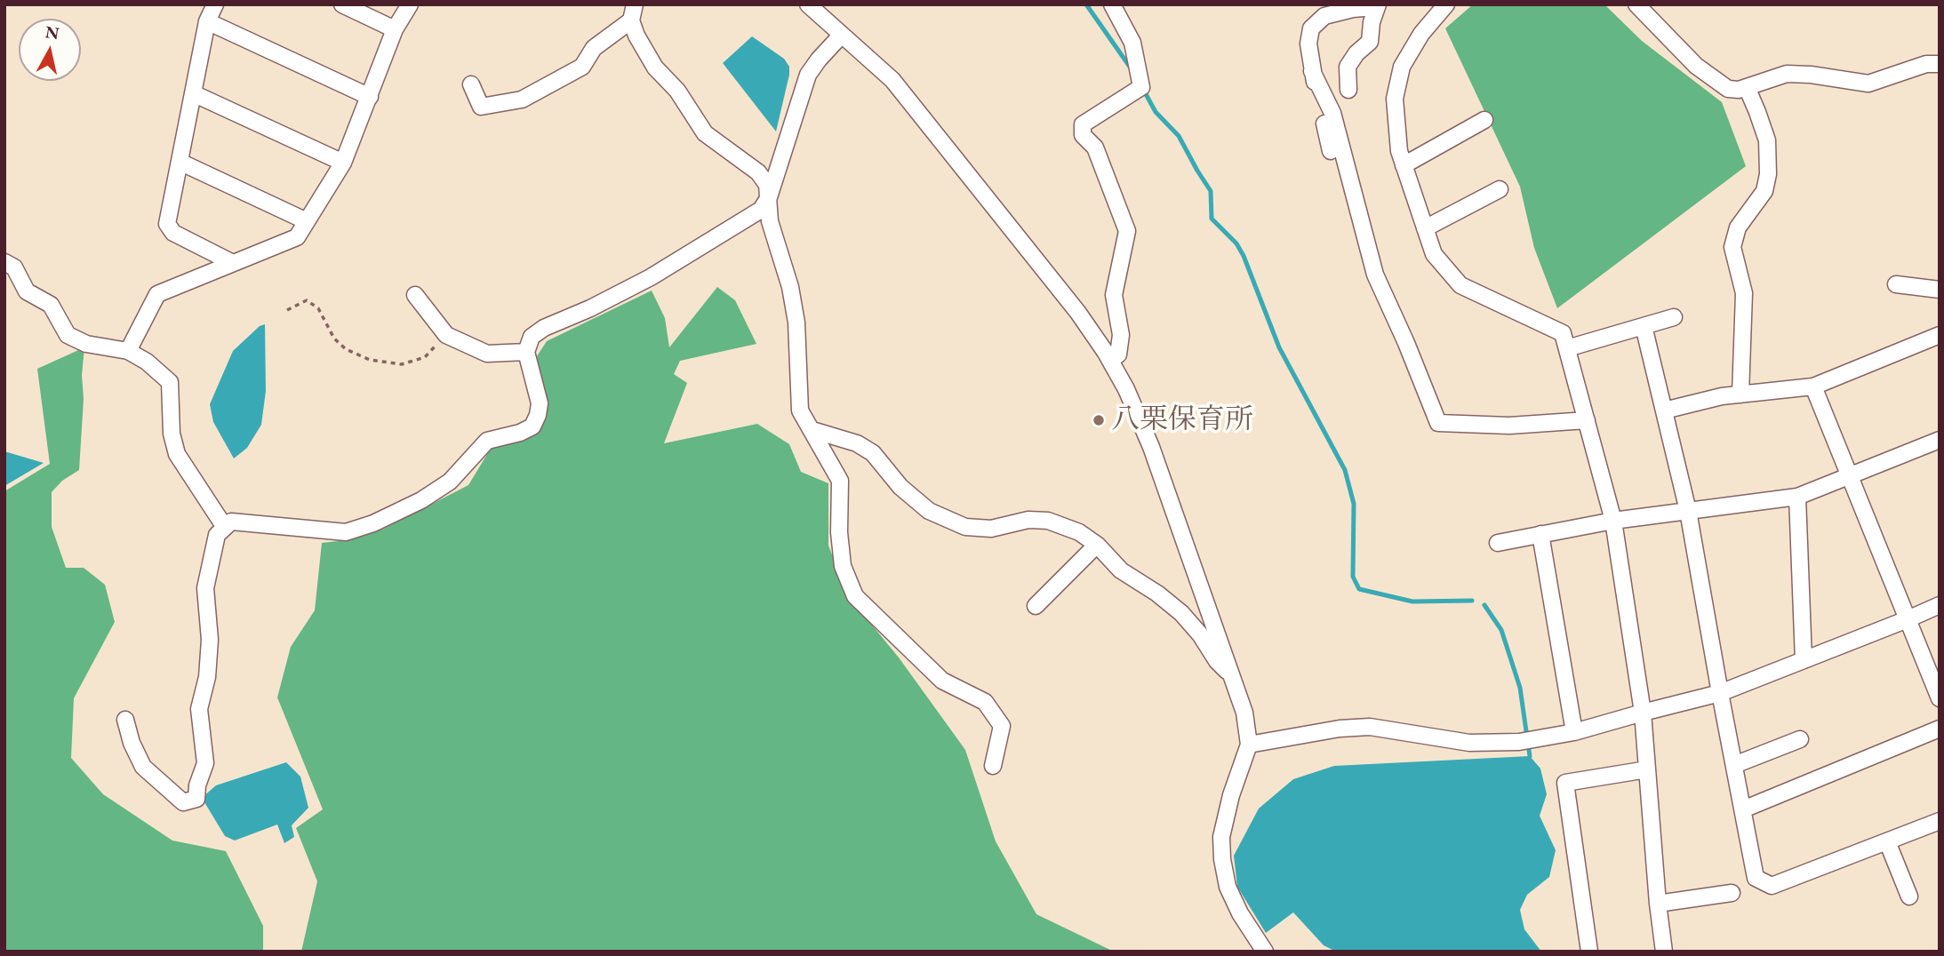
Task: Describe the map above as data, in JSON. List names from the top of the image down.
{
  "places": ["八栗保育所"],
  "north": "top"
}
